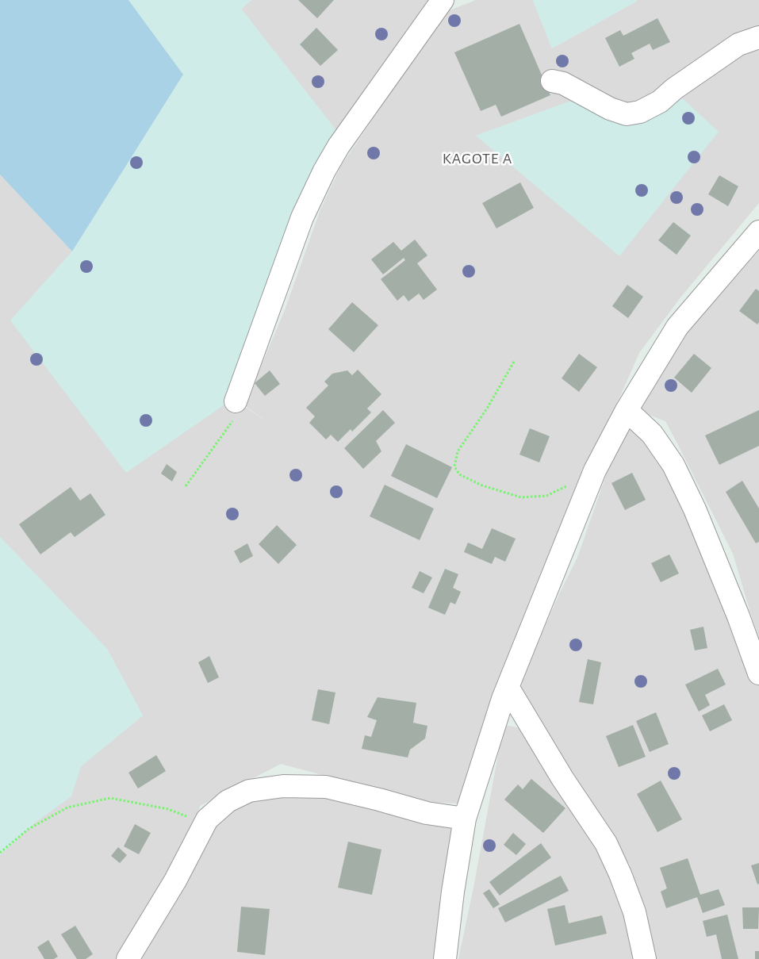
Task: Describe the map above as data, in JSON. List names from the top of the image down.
{
  "districts": ["KAGOTE A"]
}
